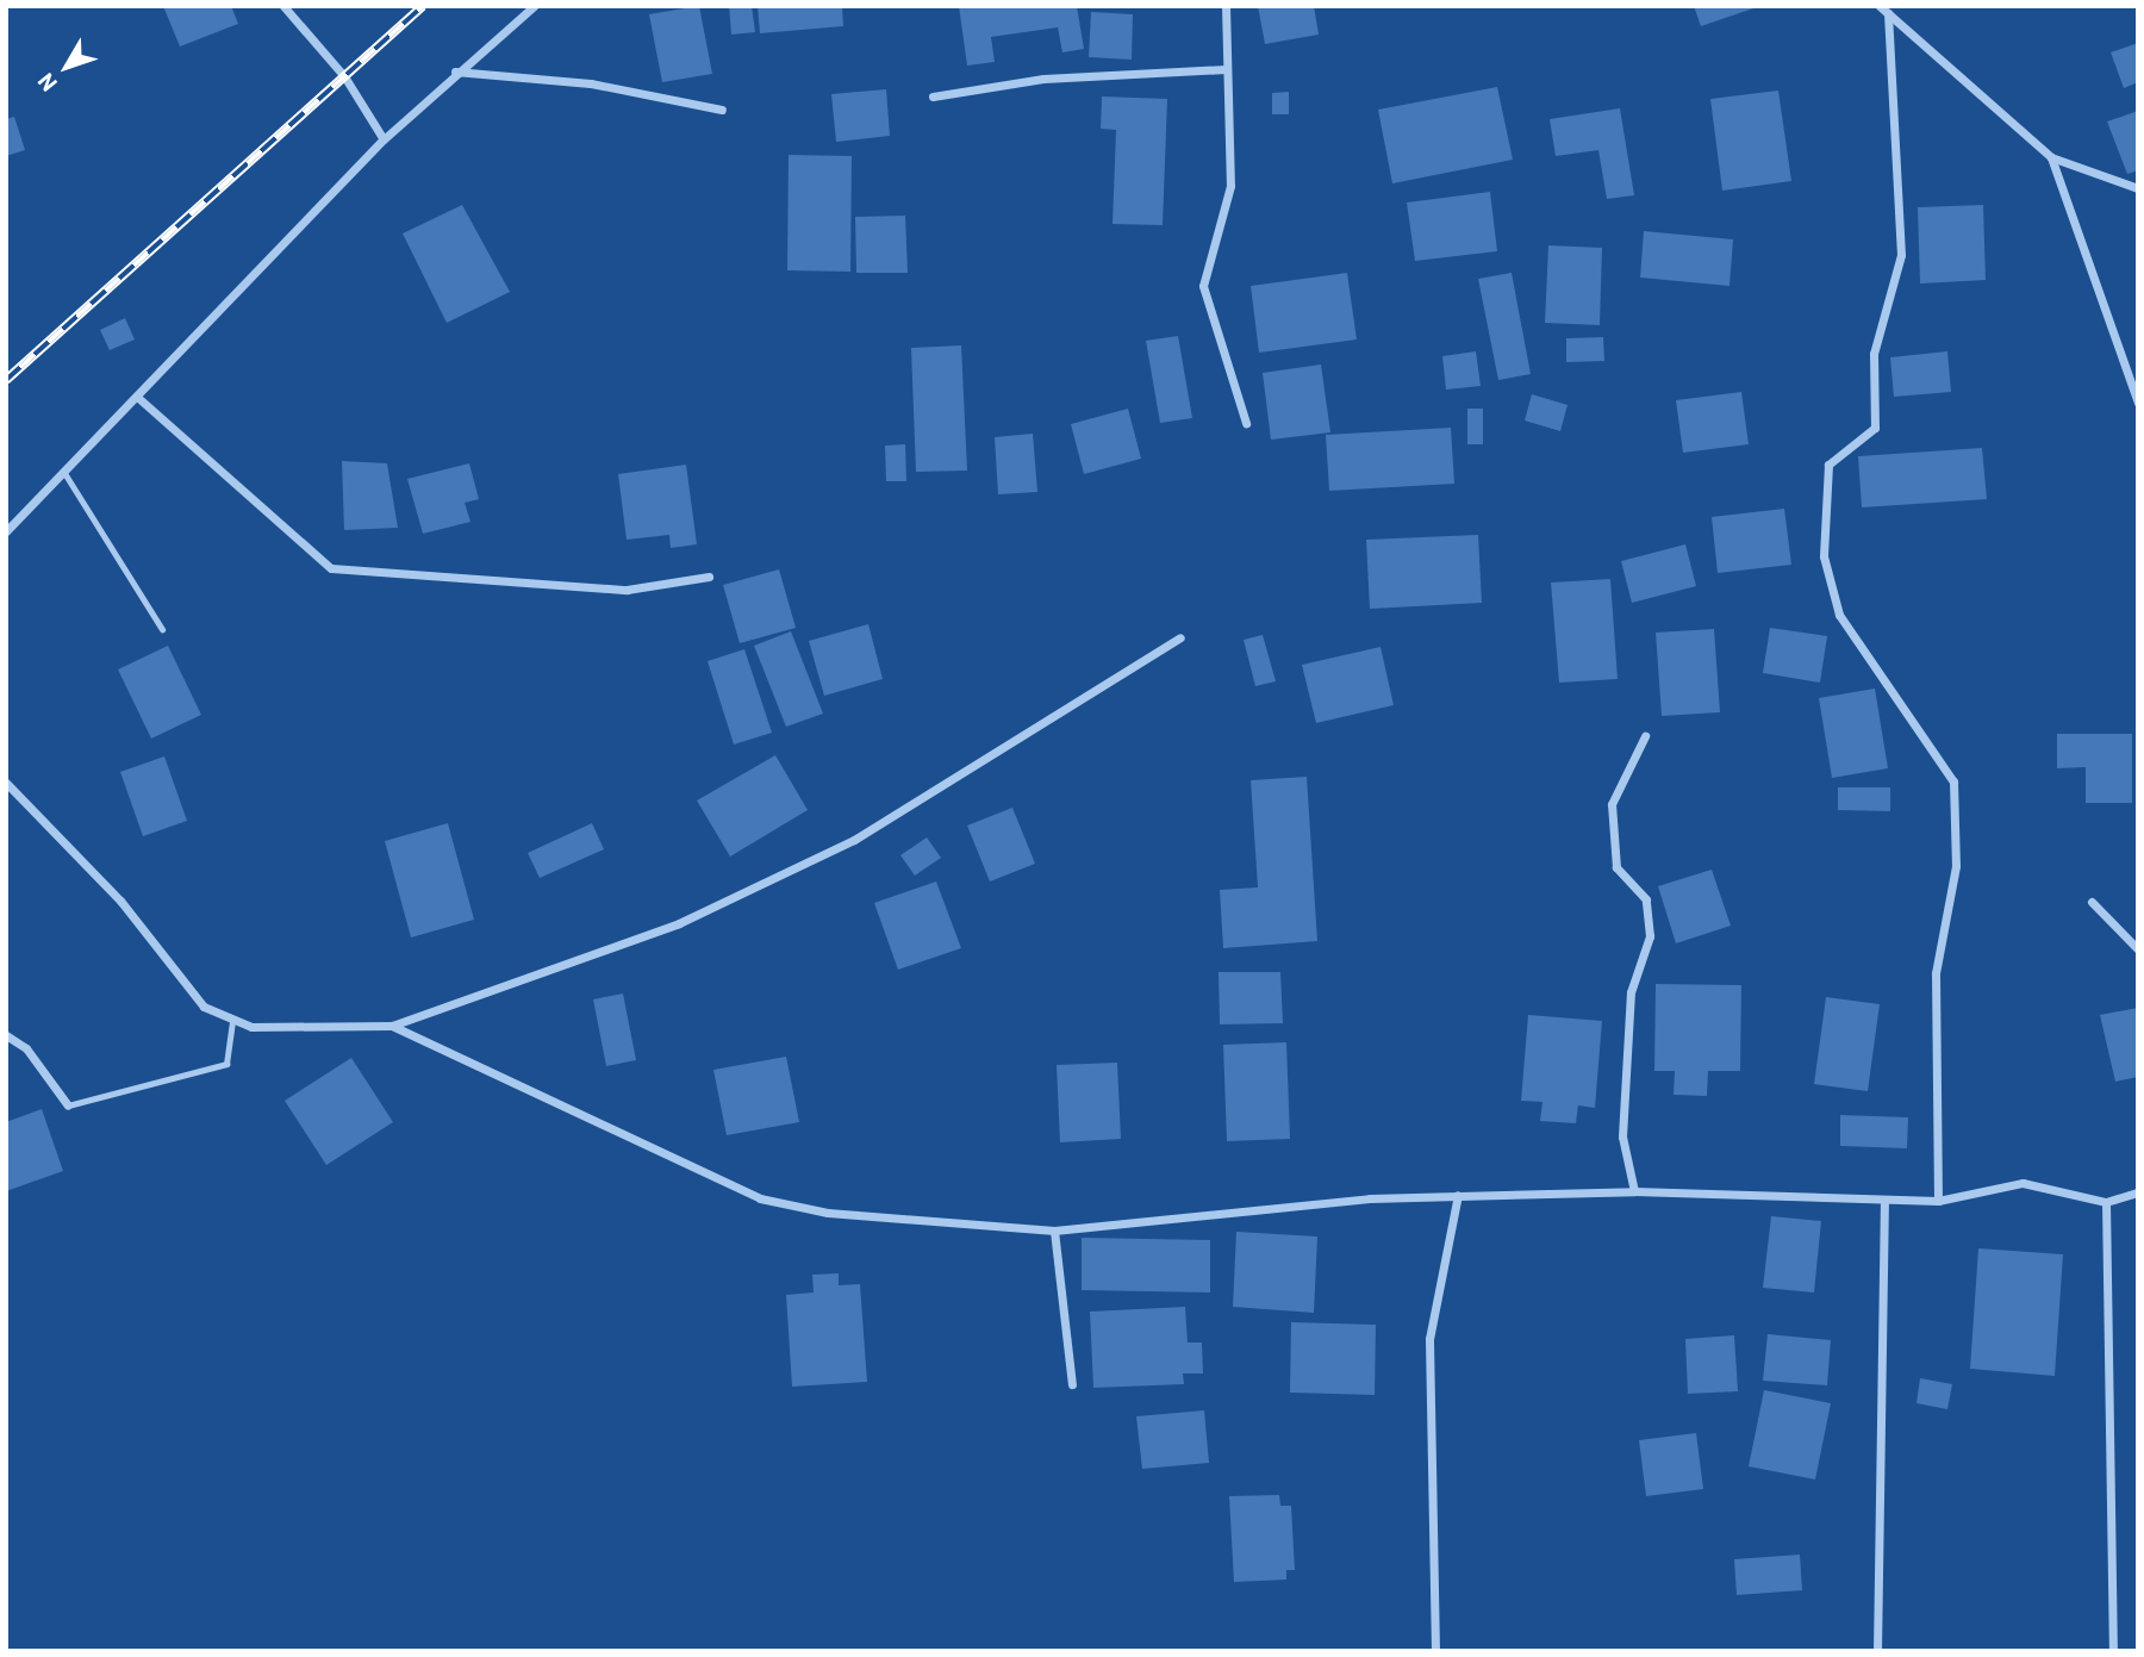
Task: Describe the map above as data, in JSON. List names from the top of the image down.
{
  "north": "bottom left"
}
